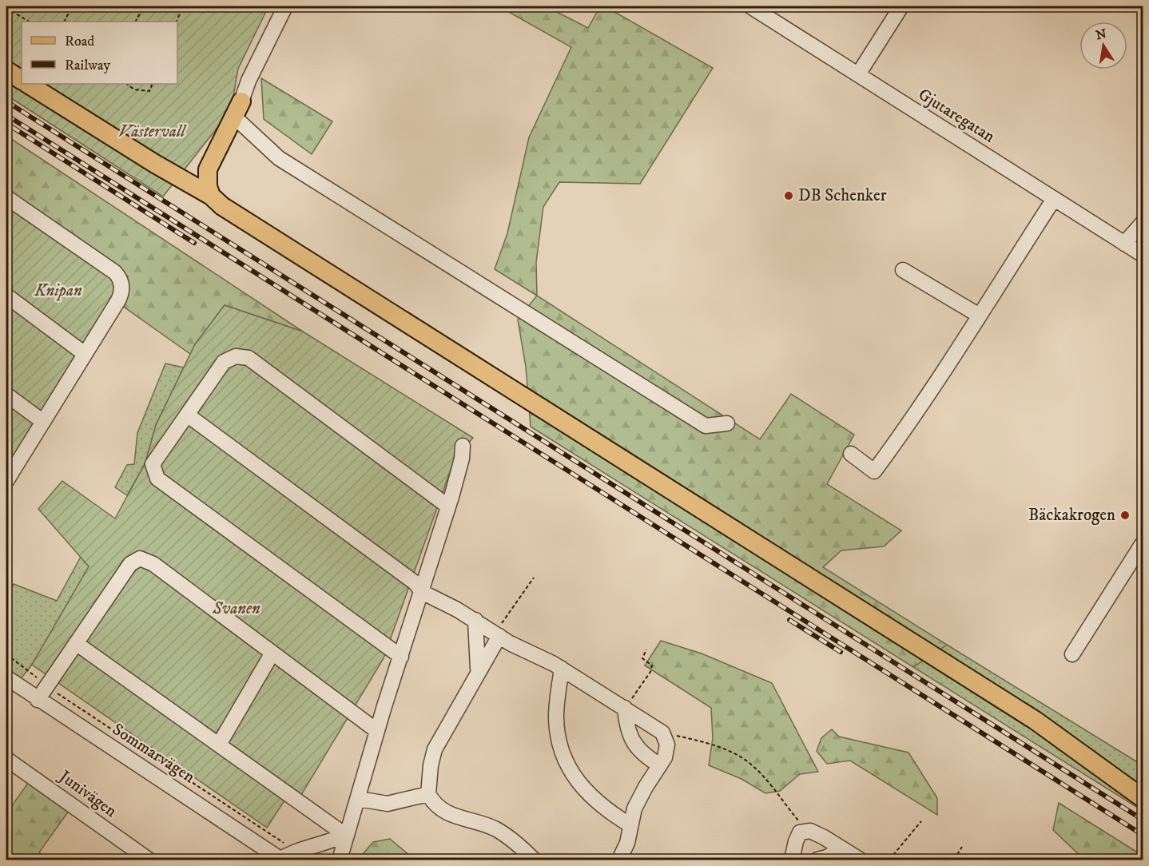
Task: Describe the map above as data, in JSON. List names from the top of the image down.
{
  "streets": {
    "street": ["Gjutaregatan", "Sommarvägen", "Junivägen"]
  },
  "parks": ["Västervall", "Knipan", "Svanen"],
  "places": ["DB Schenker", "Bäckakrogen"],
  "legend": ["Road", "Railway"],
  "north": "top"
}
